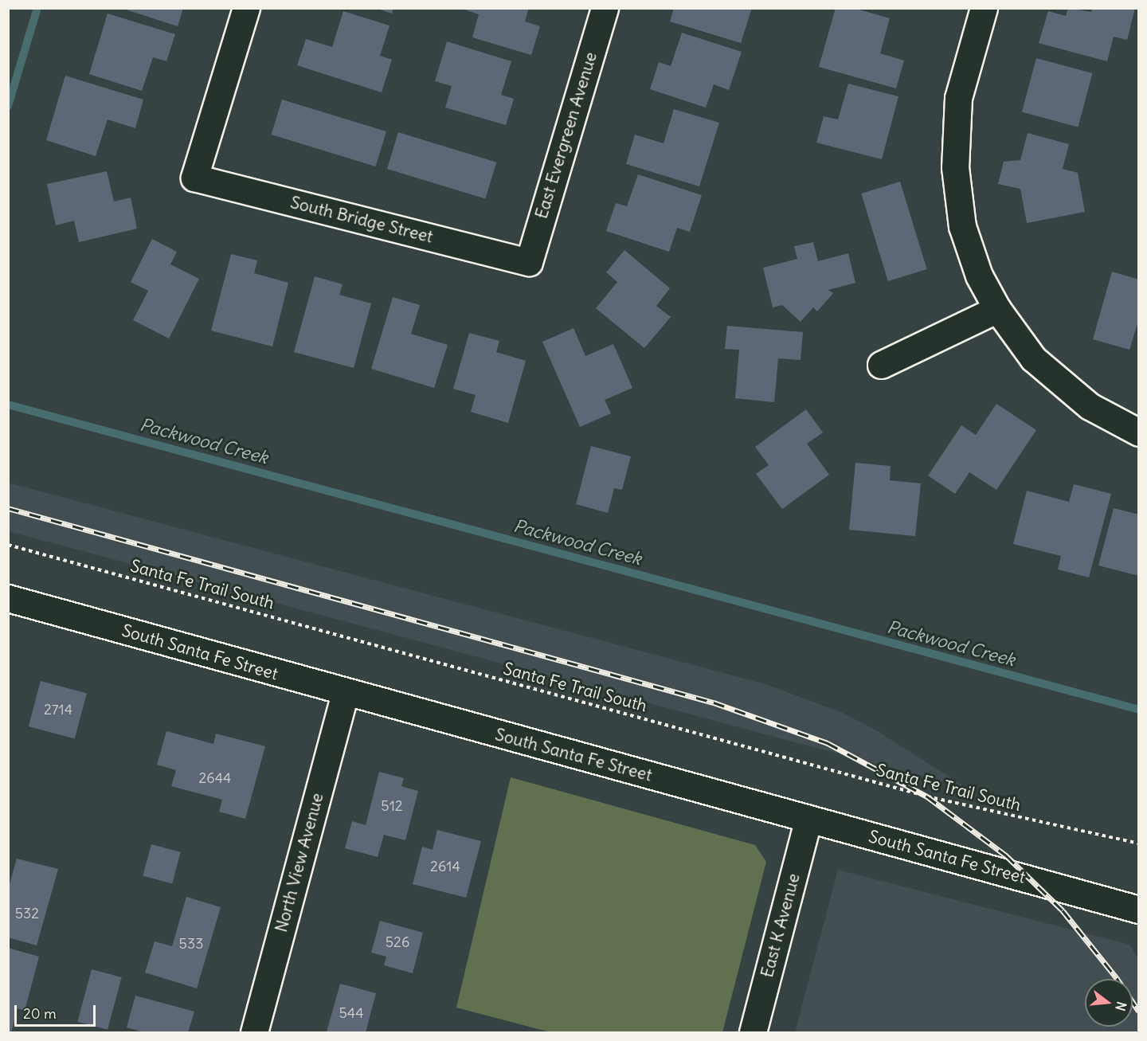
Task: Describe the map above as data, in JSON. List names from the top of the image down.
{
  "streets": {
    "street": [
      "East Evergreen Avenue",
      "South Bridge Street",
      "South Santa Fe Street",
      "North View Avenue",
      "East K Avenue"
    ],
    "path": ["Santa Fe Trail South"]
  },
  "crossings": [
    ["East Evergreen Avenue", "South Bridge Street"],
    ["South Santa Fe Street", "North View Avenue"],
    ["South Santa Fe Street", "East K Avenue"]
  ],
  "water": ["Packwood Creek"],
  "house_numbers": [
    "2714",
    "2644",
    "512",
    "2614",
    "532",
    "526",
    "533",
    "544"
  ],
  "scale_bar": "20 m",
  "north": "right"
}
